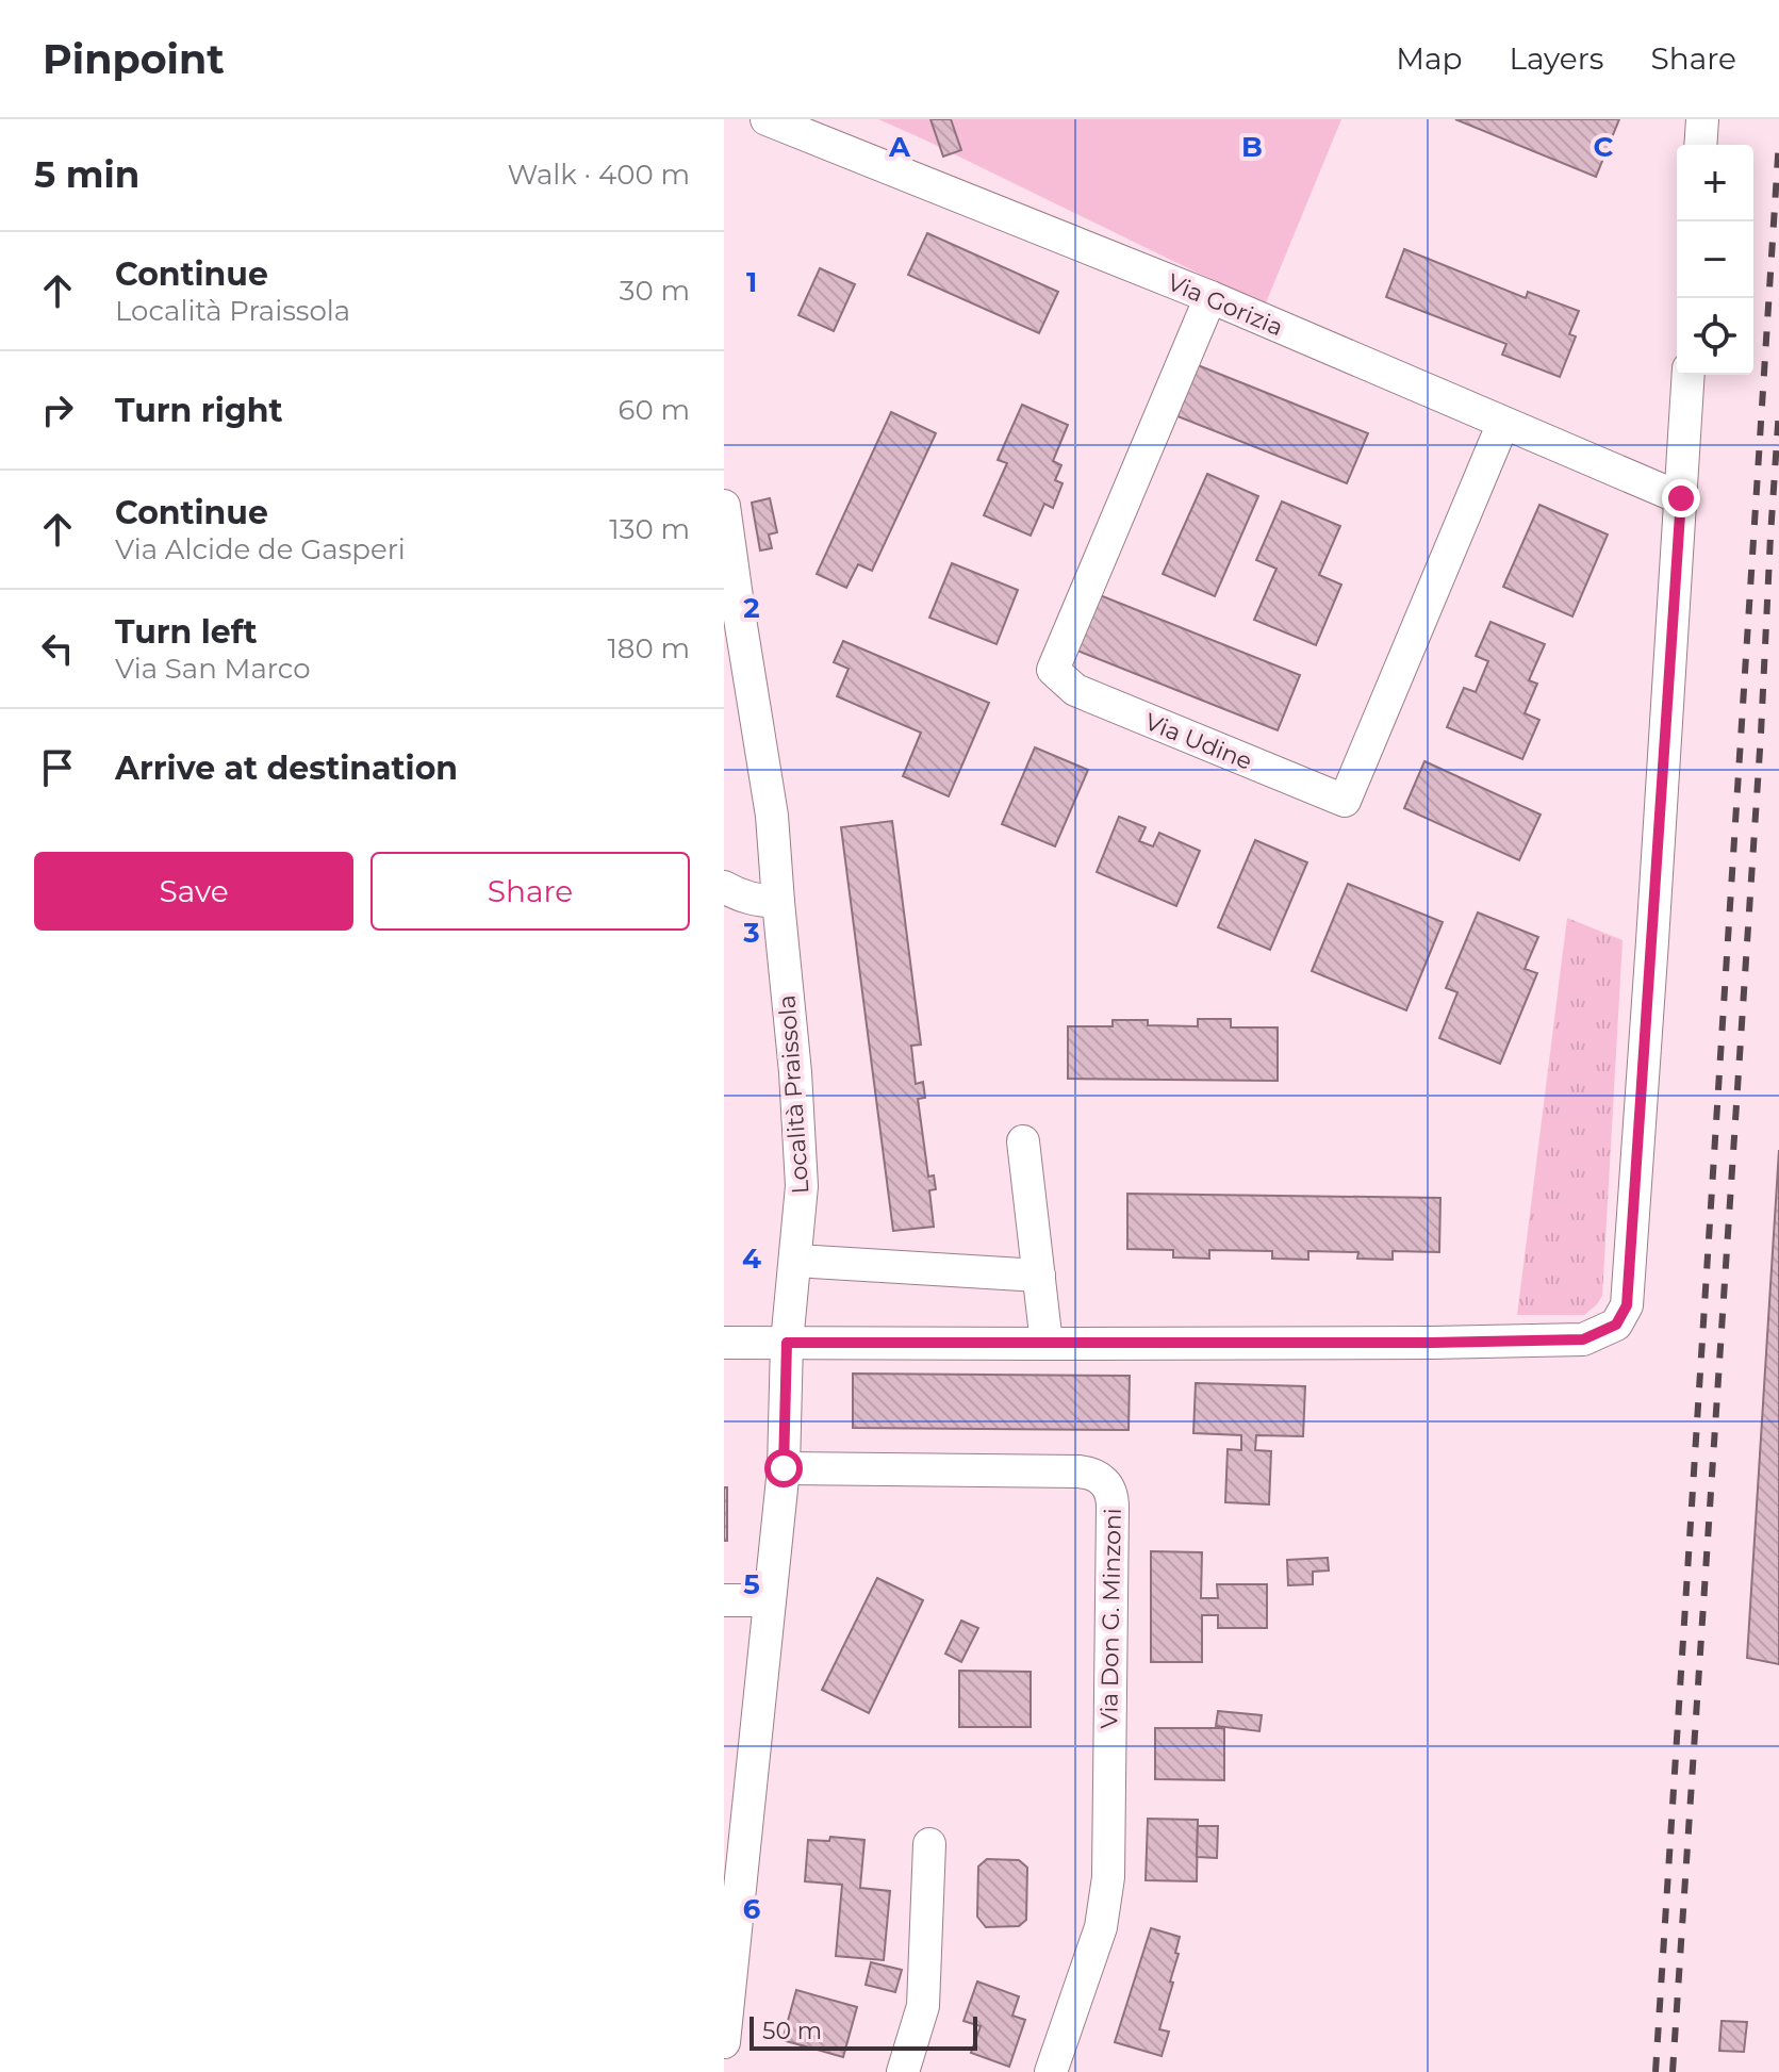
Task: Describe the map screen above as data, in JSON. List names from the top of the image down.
{
  "streets": {
    "street": [
      "Via Gorizia",
      "Via Udine",
      "Località Praissola",
      "Via Don G. Minzoni"
    ]
  },
  "crossings": [
    ["Via Gorizia", "Via Udine"],
    ["Località Praissola", "Via Don G. Minzoni"]
  ],
  "scale_bar": "50 m",
  "page": {
    "header": "Pinpoint",
    "nav": ["Map", "Layers", "Share"],
    "heading": ["5 min", "Walk · 400 m"],
    "map_buttons": ["+", "−"],
    "list": [
      ["Continue", "Località Praissola", "30 m"],
      ["Turn right", "60 m"],
      ["Continue", "Via Alcide de Gasperi", "130 m"],
      ["Turn left", "Via San Marco", "180 m"],
      "Arrive at destination"
    ],
    "buttons": ["Save", "Share"],
    "scale": "50 m"
  },
  "grid": {
    "columns": ["A", "B", "C"],
    "rows": [
      "1",
      "2",
      "3",
      "4",
      "5",
      "6"
    ]
  }
}
